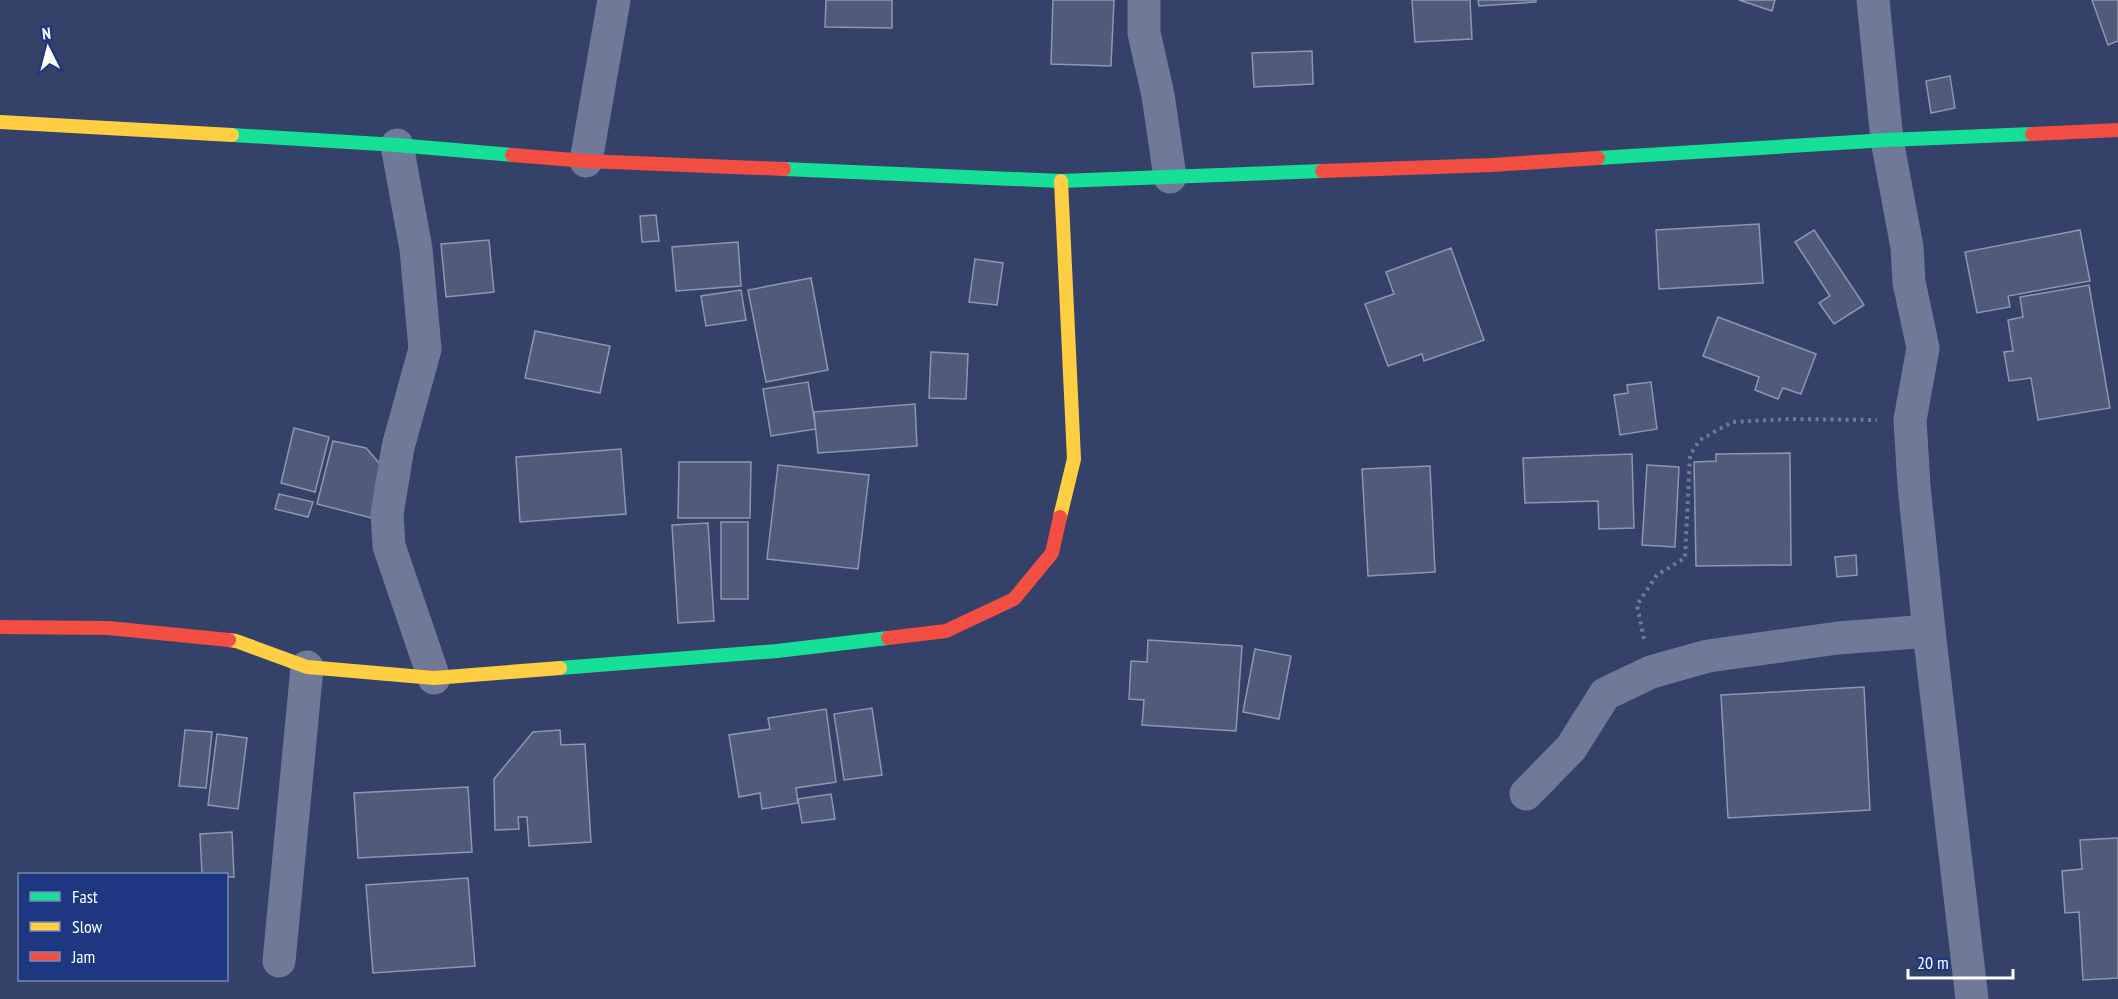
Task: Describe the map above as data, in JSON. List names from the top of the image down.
{
  "legend": ["Fast", "Slow", "Jam"],
  "scale_bar": "20 m",
  "north": "top"
}
